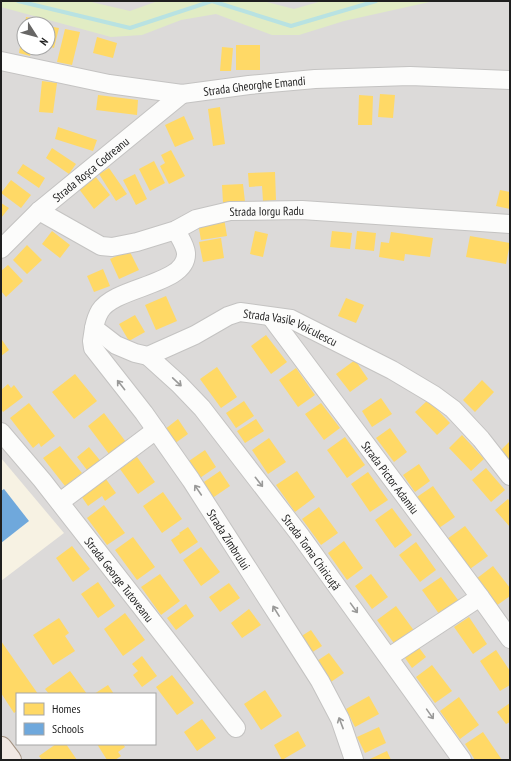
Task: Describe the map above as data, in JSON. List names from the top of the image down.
{
  "streets": {
    "street": [
      "Strada Gheorghe Emandi",
      "Strada Roșca Codreanu",
      "Strada Iorgu Radu",
      "Strada Vasile Voiculescu",
      "Strada Pictor Adamiu",
      "Strada Zimbrului",
      "Strada Toma Chiricuță",
      "Strada George Tutoveanu"
    ]
  },
  "crossings": [
    ["Strada Gheorghe Emandi", "Strada Roșca Codreanu"],
    ["Strada Roșca Codreanu", "Strada Iorgu Radu"],
    ["Strada Vasile Voiculescu", "Strada Pictor Adamiu"],
    ["Strada Vasile Voiculescu", "Strada Toma Chiricuță"]
  ],
  "one_way": ["Strada Zimbrului", "Strada Toma Chiricuță"],
  "legend": ["Homes", "Schools"],
  "north": "bottom right"
}
